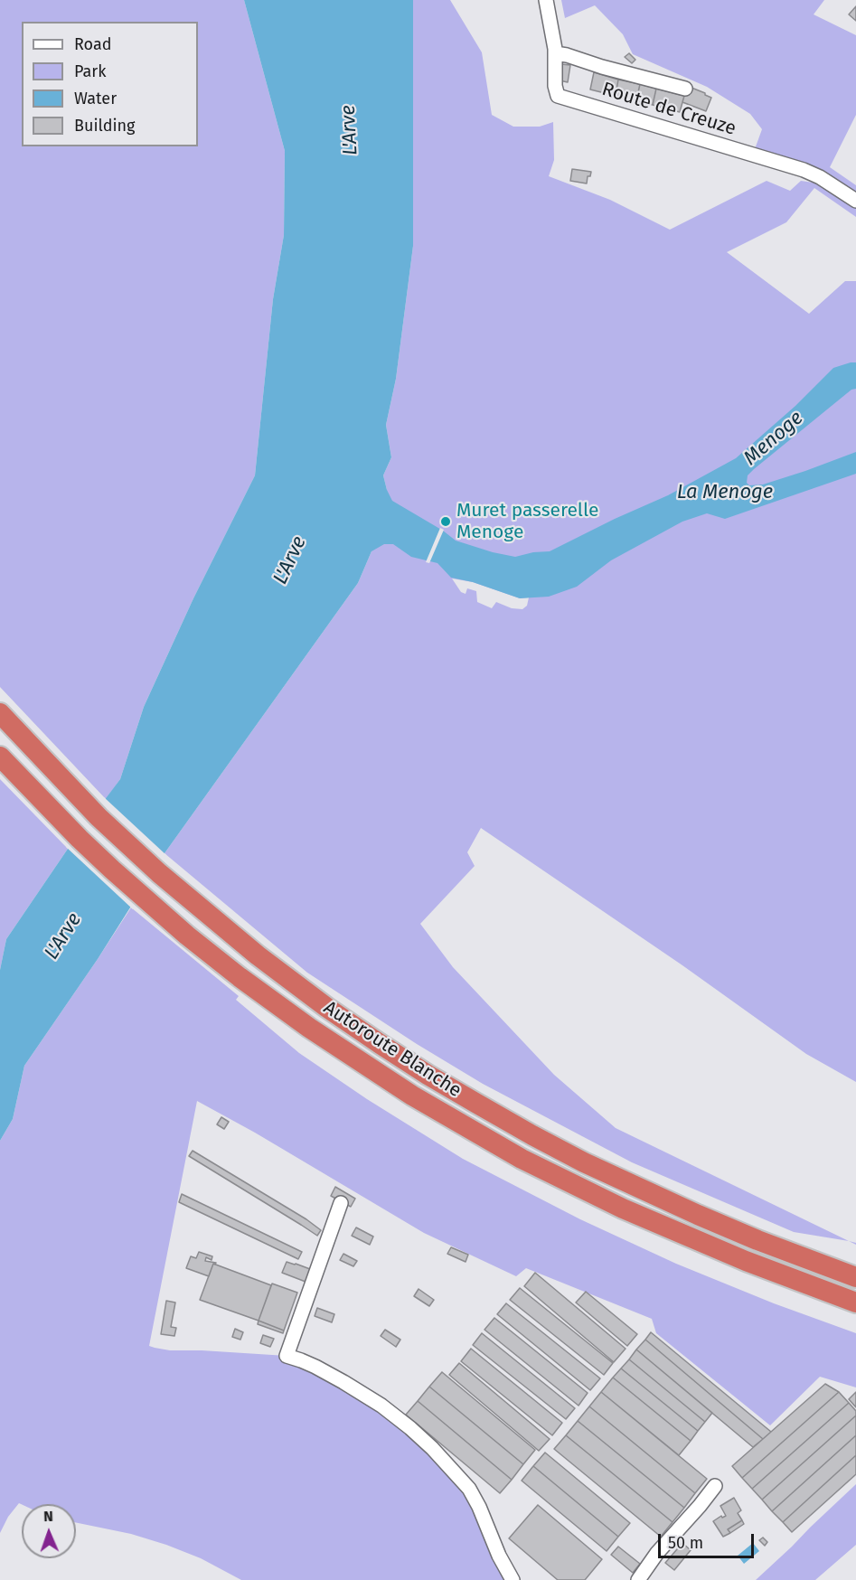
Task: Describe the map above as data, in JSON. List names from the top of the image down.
{
  "streets": {
    "highway": ["Autoroute Blanche"],
    "street": ["Route de Creuze"]
  },
  "water": ["L'Arve", "Menoge", "La Menoge"],
  "places": ["Muret passerelle Menoge"],
  "legend": [
    "Road",
    "Park",
    "Water",
    "Building"
  ],
  "scale_bar": "50 m",
  "north": "top"
}
